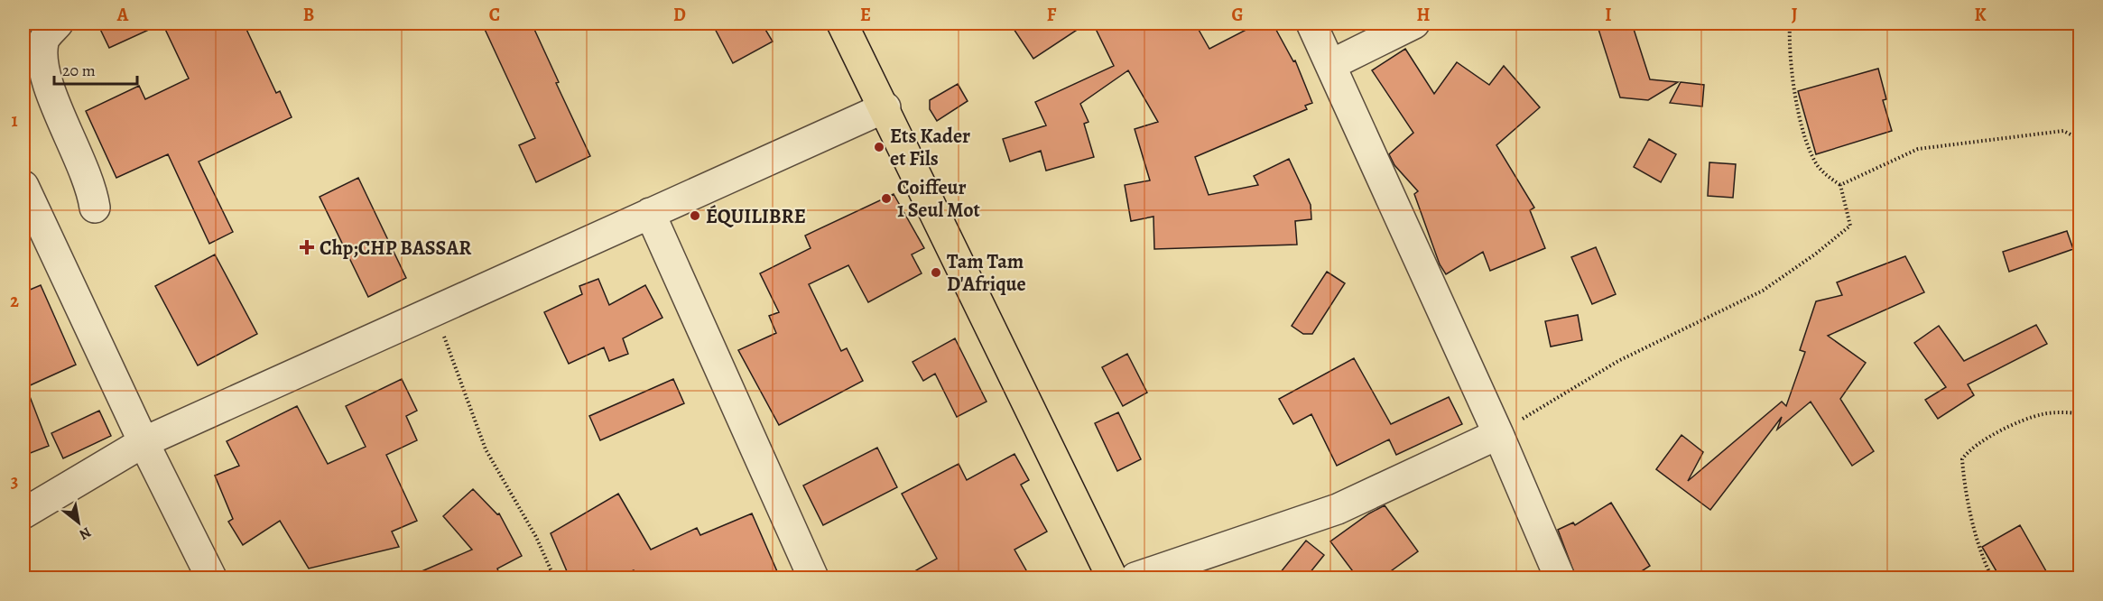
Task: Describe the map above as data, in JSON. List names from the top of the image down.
{
  "places": {
    "other": [
      "Ets Kader et Fils",
      "Coiffeur 1 Seul Mot",
      "ÉQUILIBRE",
      "Tam Tam D'Afrique"
    ],
    "health": ["Chp;CHP BASSAR"]
  },
  "scale_bar": "20 m",
  "north": "bottom right",
  "grid": {
    "columns": [
      "A",
      "B",
      "C",
      "D",
      "E",
      "F",
      "G",
      "H",
      "I",
      "J",
      "K"
    ],
    "rows": ["1", "2", "3"]
  }
}
